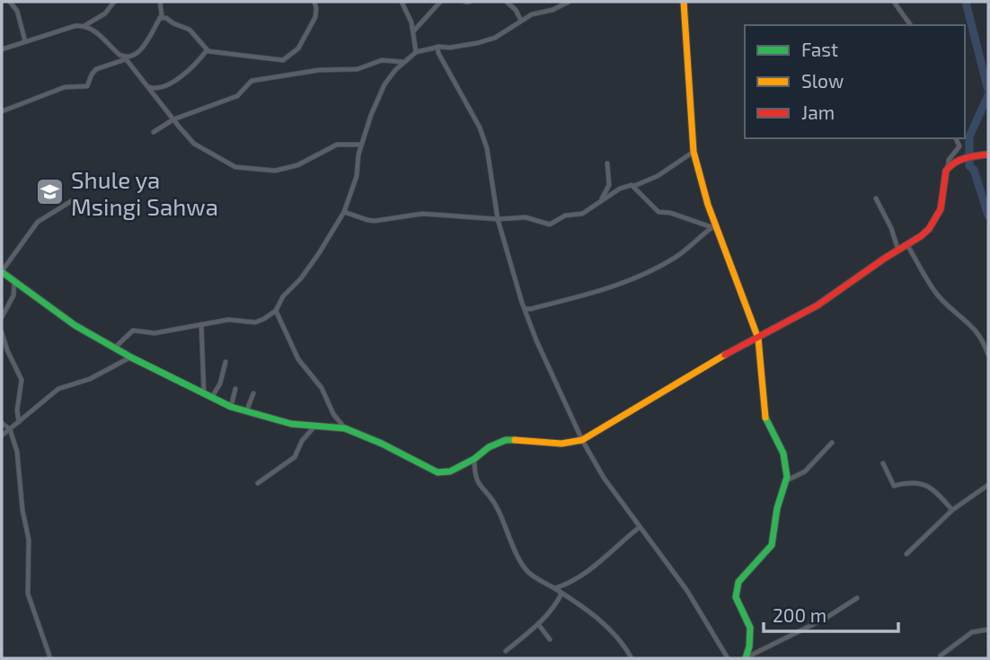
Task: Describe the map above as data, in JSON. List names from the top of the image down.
{
  "places": {
    "school or university": ["Shule ya Msingi Sahwa"]
  },
  "legend": ["Fast", "Slow", "Jam"],
  "scale_bar": "200 m"
}
